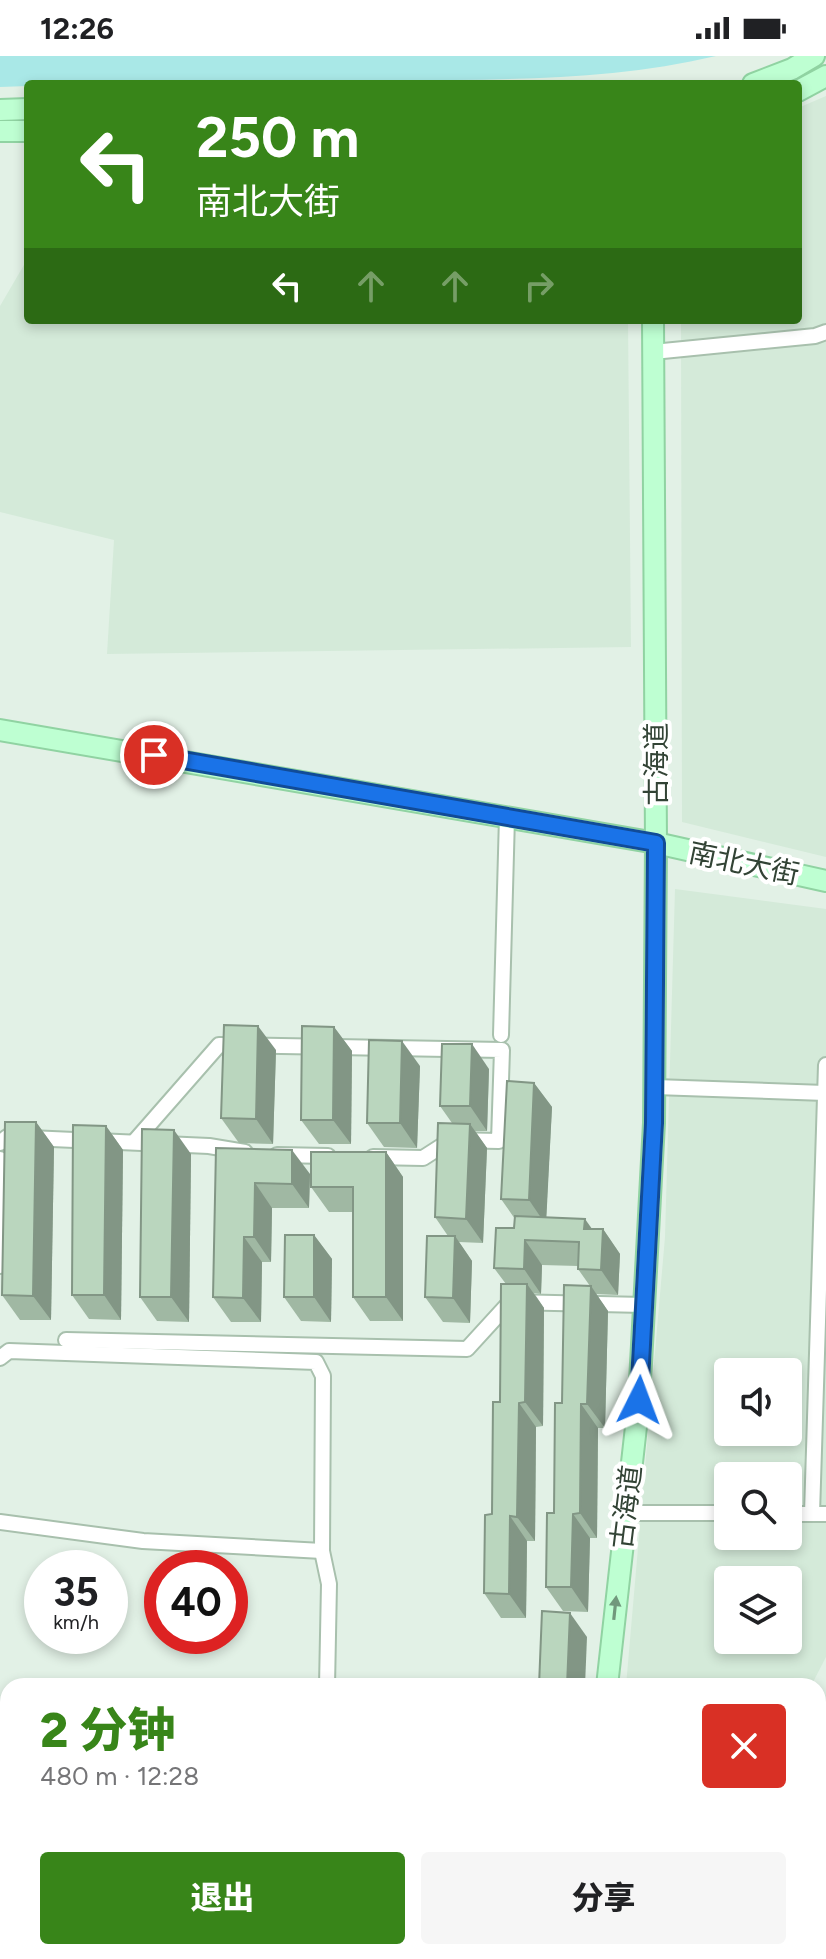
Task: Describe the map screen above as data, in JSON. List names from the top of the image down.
{
  "streets": {
    "street": ["古海道", "南北大街"]
  },
  "crossings": [
    ["古海道", "南北大街"]
  ],
  "page": {
    "status": "12:26",
    "turn": ["250 m", "南北大街"],
    "speed": "35 km/h",
    "limit": "40",
    "heading": ["2 分钟", "480 m · 12:28"],
    "buttons": ["退出", "分享"]
  }
}
